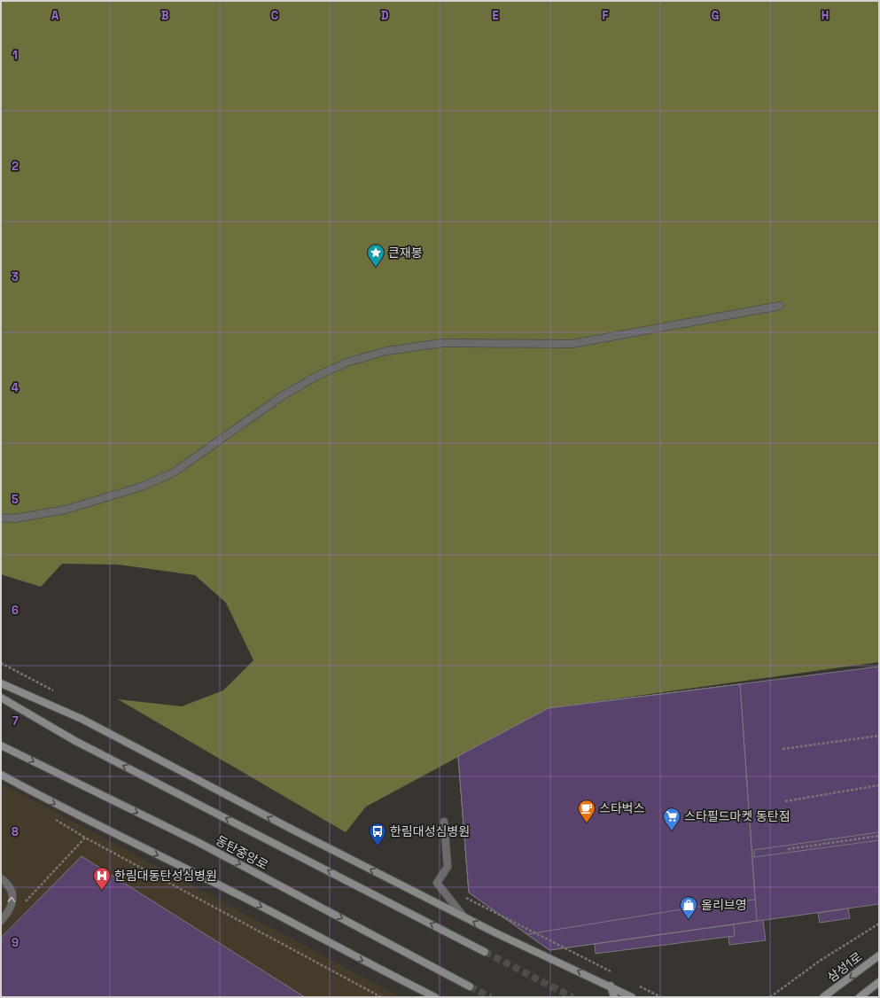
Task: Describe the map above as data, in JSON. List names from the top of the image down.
{
  "streets": {
    "street": ["동탄중앙로", "삼성1로"]
  },
  "places": {
    "place": ["큰재봉"],
    "cafe": ["스타벅스"],
    "supermarket": ["스타필드마켓 동탄점"],
    "bus stop": ["한림대성심병원"],
    "hospital": ["한림대동탄성심병원"],
    "shop": ["올리브영"]
  },
  "grid": {
    "columns": [
      "A",
      "B",
      "C",
      "D",
      "E",
      "F",
      "G",
      "H"
    ],
    "rows": [
      "1",
      "2",
      "3",
      "4",
      "5",
      "6",
      "7",
      "8",
      "9"
    ]
  }
}
